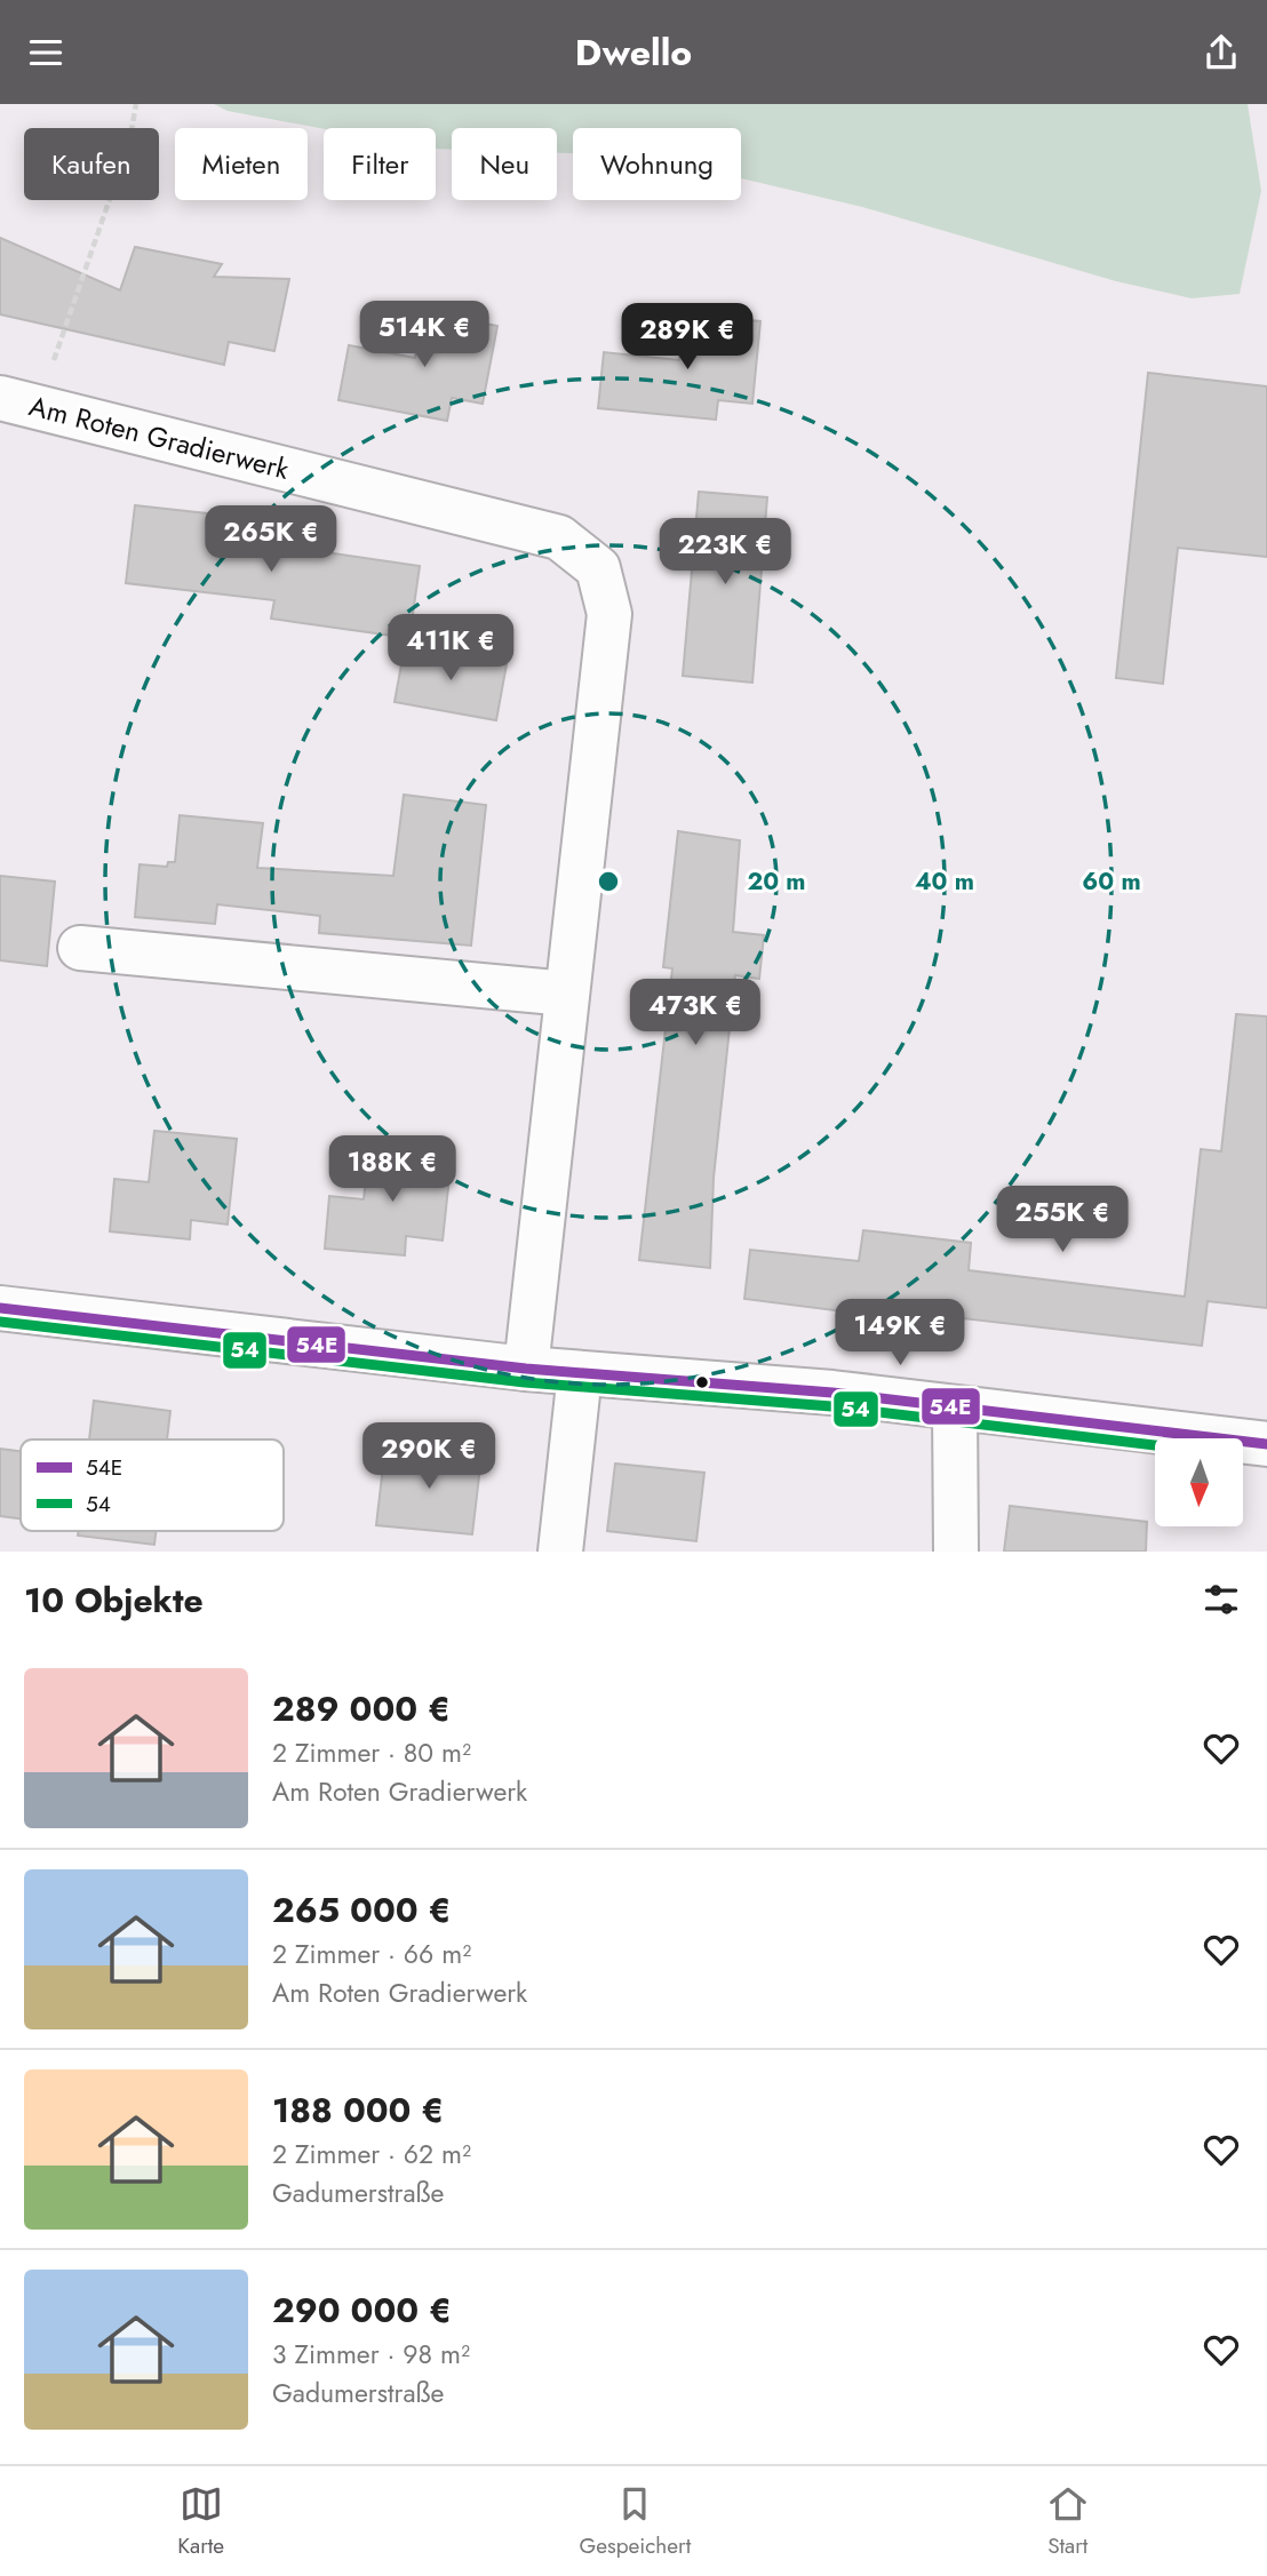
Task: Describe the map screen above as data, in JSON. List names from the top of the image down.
{
  "streets": {
    "street": ["Am Roten Gradierwerk"]
  },
  "lines": ["transit line 54E", "transit line 54"],
  "legend": ["54E", "54"],
  "north": "bottom",
  "page": {
    "header": "Dwello",
    "chip": [
      "Kaufen",
      "Mieten",
      "Filter",
      "Neu",
      "Wohnung"
    ],
    "price": [
      "514K €",
      "289K €",
      "265K €",
      "223K €",
      "411K €",
      "473K €",
      "188K €",
      "255K €",
      "149K €",
      "290K €"
    ],
    "heading": "10 Objekte",
    "list": [
      {
        "name": "289 000 €",
        "note": "2 Zimmer · 80 m² · Am Roten Gradierwerk"
      },
      {
        "name": "265 000 €",
        "note": "2 Zimmer · 66 m² · Am Roten Gradierwerk"
      },
      {
        "name": "188 000 €",
        "note": "2 Zimmer · 62 m² · Gadumerstraße"
      },
      {
        "name": "290 000 €",
        "note": "3 Zimmer · 98 m² · Gadumerstraße"
      }
    ],
    "tabs": ["Karte", "Gespeichert", "Start"]
  },
  "rings": ["20 m", "40 m", "60 m"]
}
